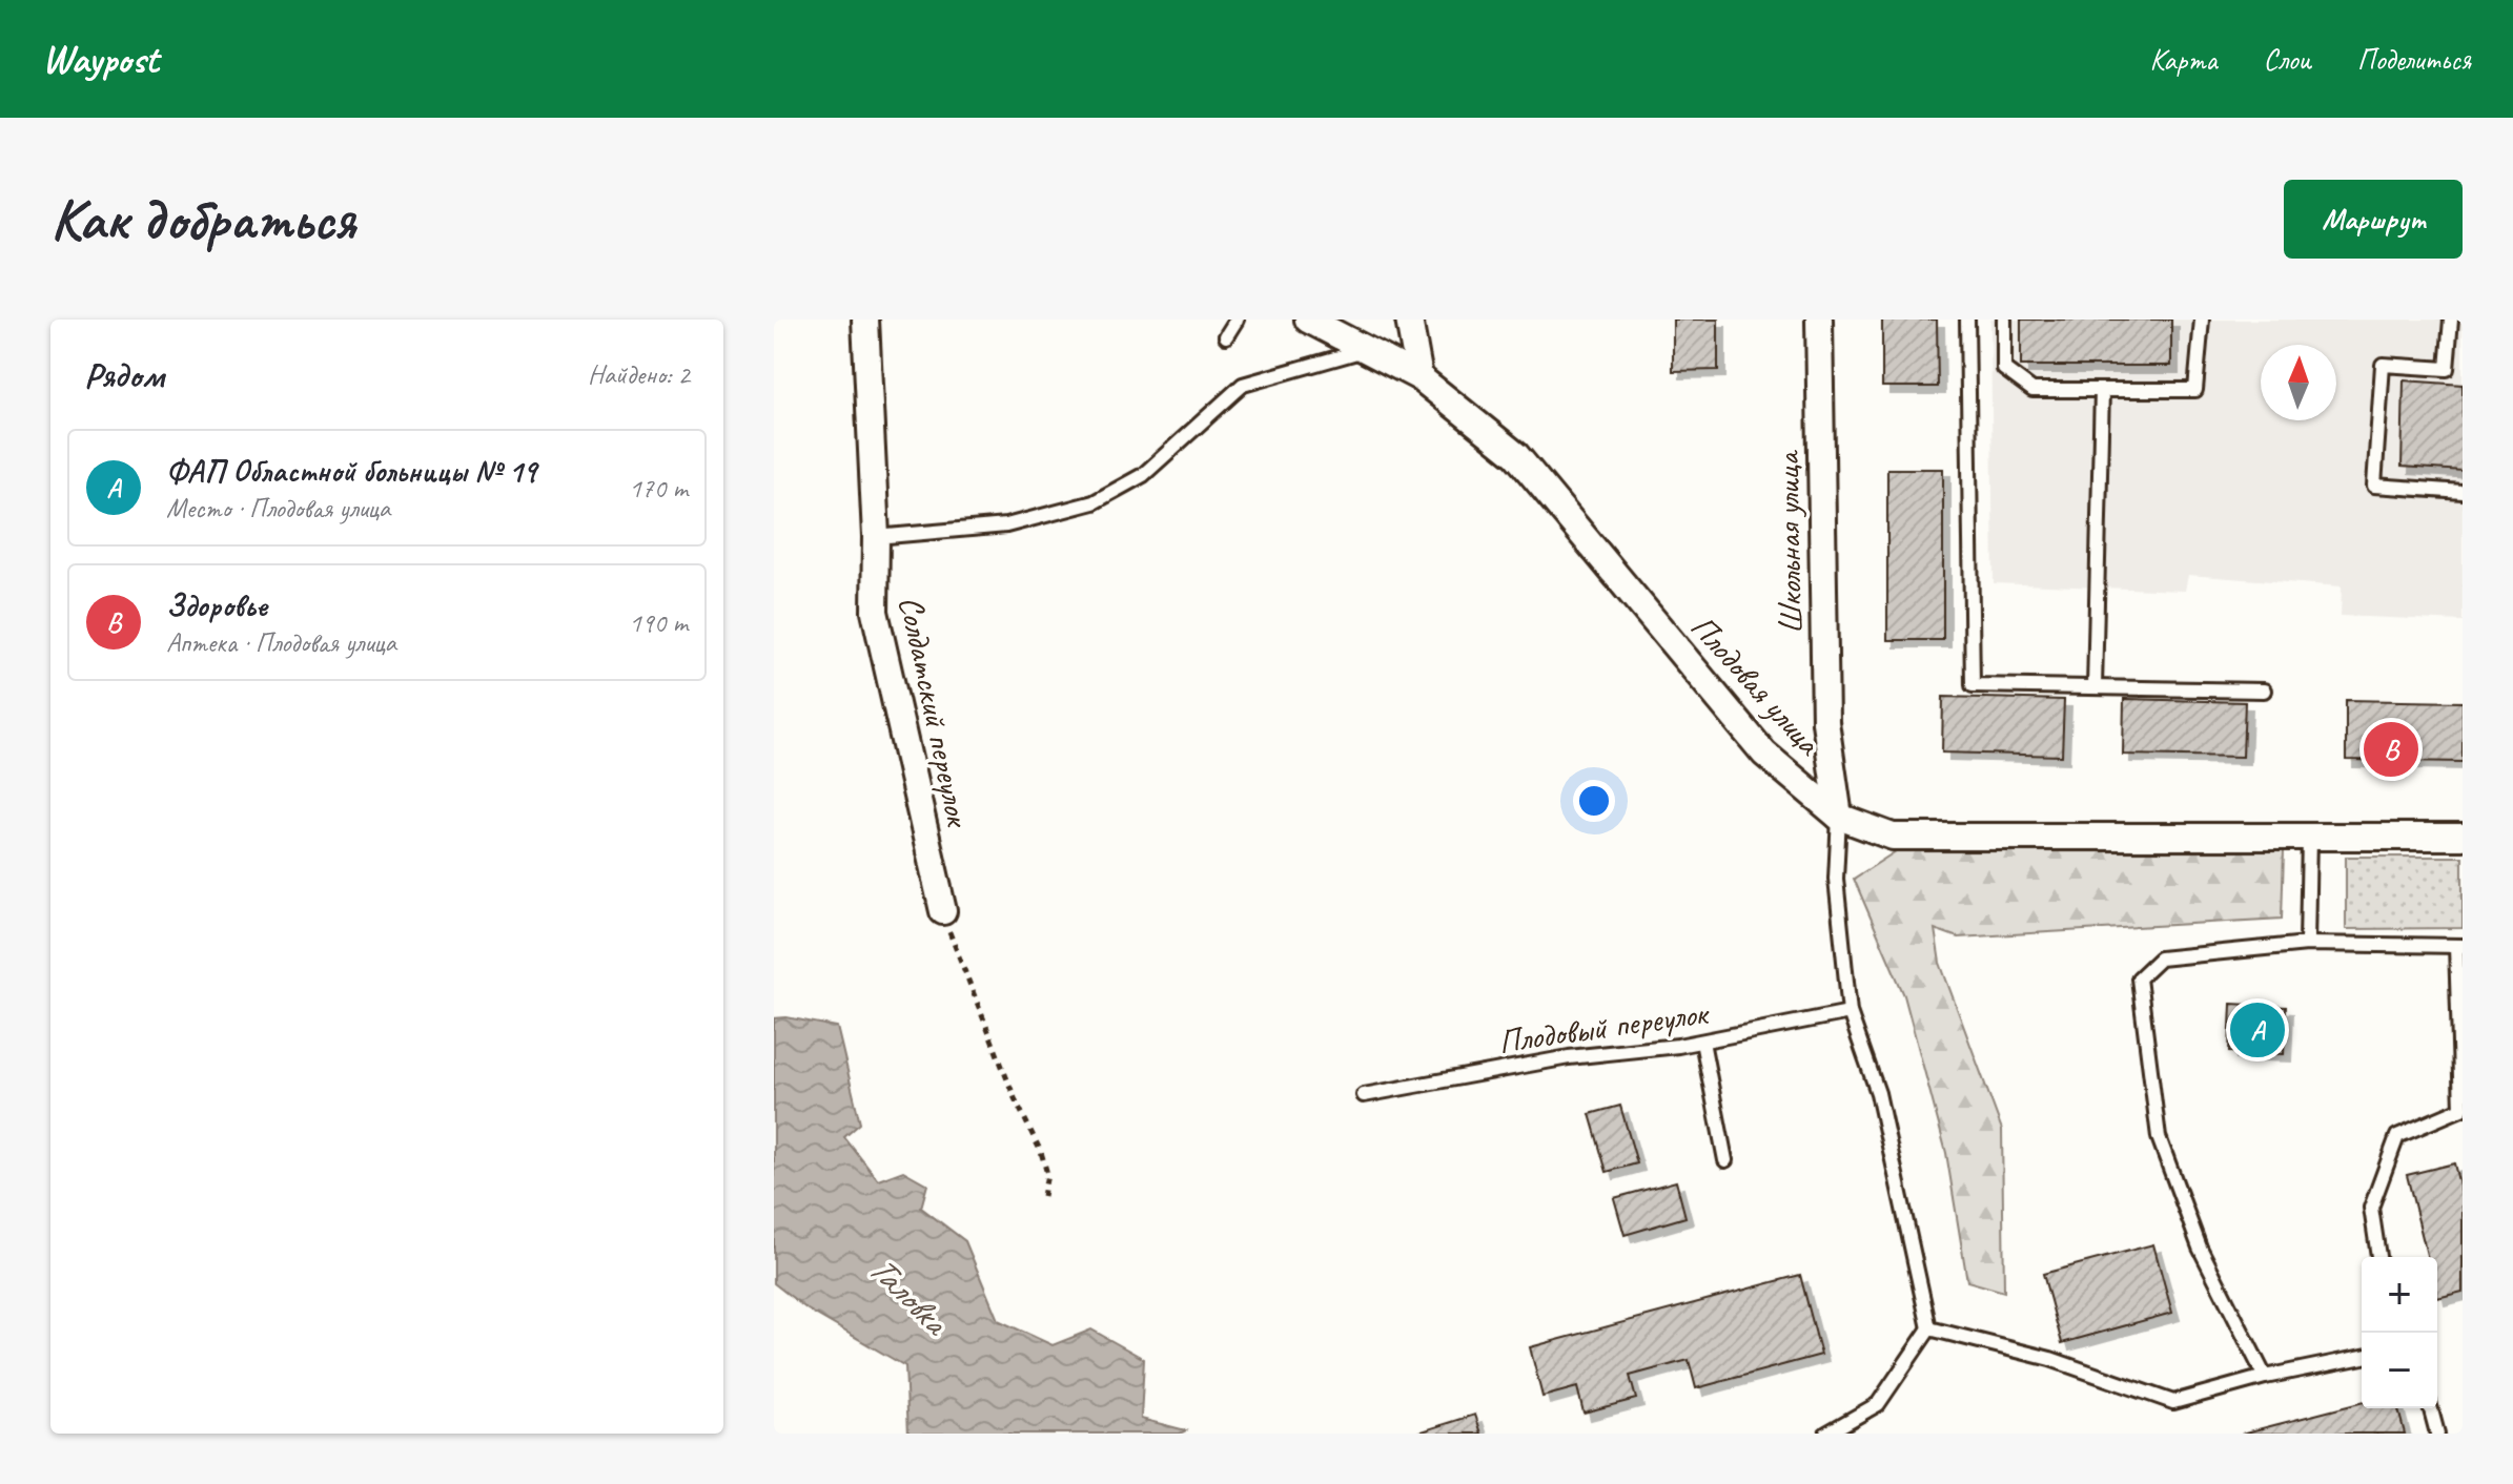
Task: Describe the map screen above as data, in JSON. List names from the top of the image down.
{
  "streets": {
    "street": ["Школьная улица", "Плодовая улица", "Солдатский переулок"],
    "lane": ["Плодовый переулок"]
  },
  "crossings": [
    ["Школьная улица", "Плодовая улица"]
  ],
  "water": ["Таловка"],
  "north": "top",
  "page": {
    "header": "Waypost",
    "nav": ["Карта", "Слои", "Поделиться"],
    "buttons": "Маршрут",
    "title": "Как добраться",
    "heading": ["Рядом", "Найдено: 2"],
    "list": [
      {
        "mark": "A",
        "name": "ФАП Областной больницы № 19",
        "note": "Место · Плодовая улица",
        "value": "170 m"
      },
      {
        "mark": "B",
        "name": "Здоровье",
        "note": "Аптека · Плодовая улица",
        "value": "190 m"
      }
    ],
    "pins": ["B", "A"],
    "map_buttons": ["+", "−"]
  }
}
